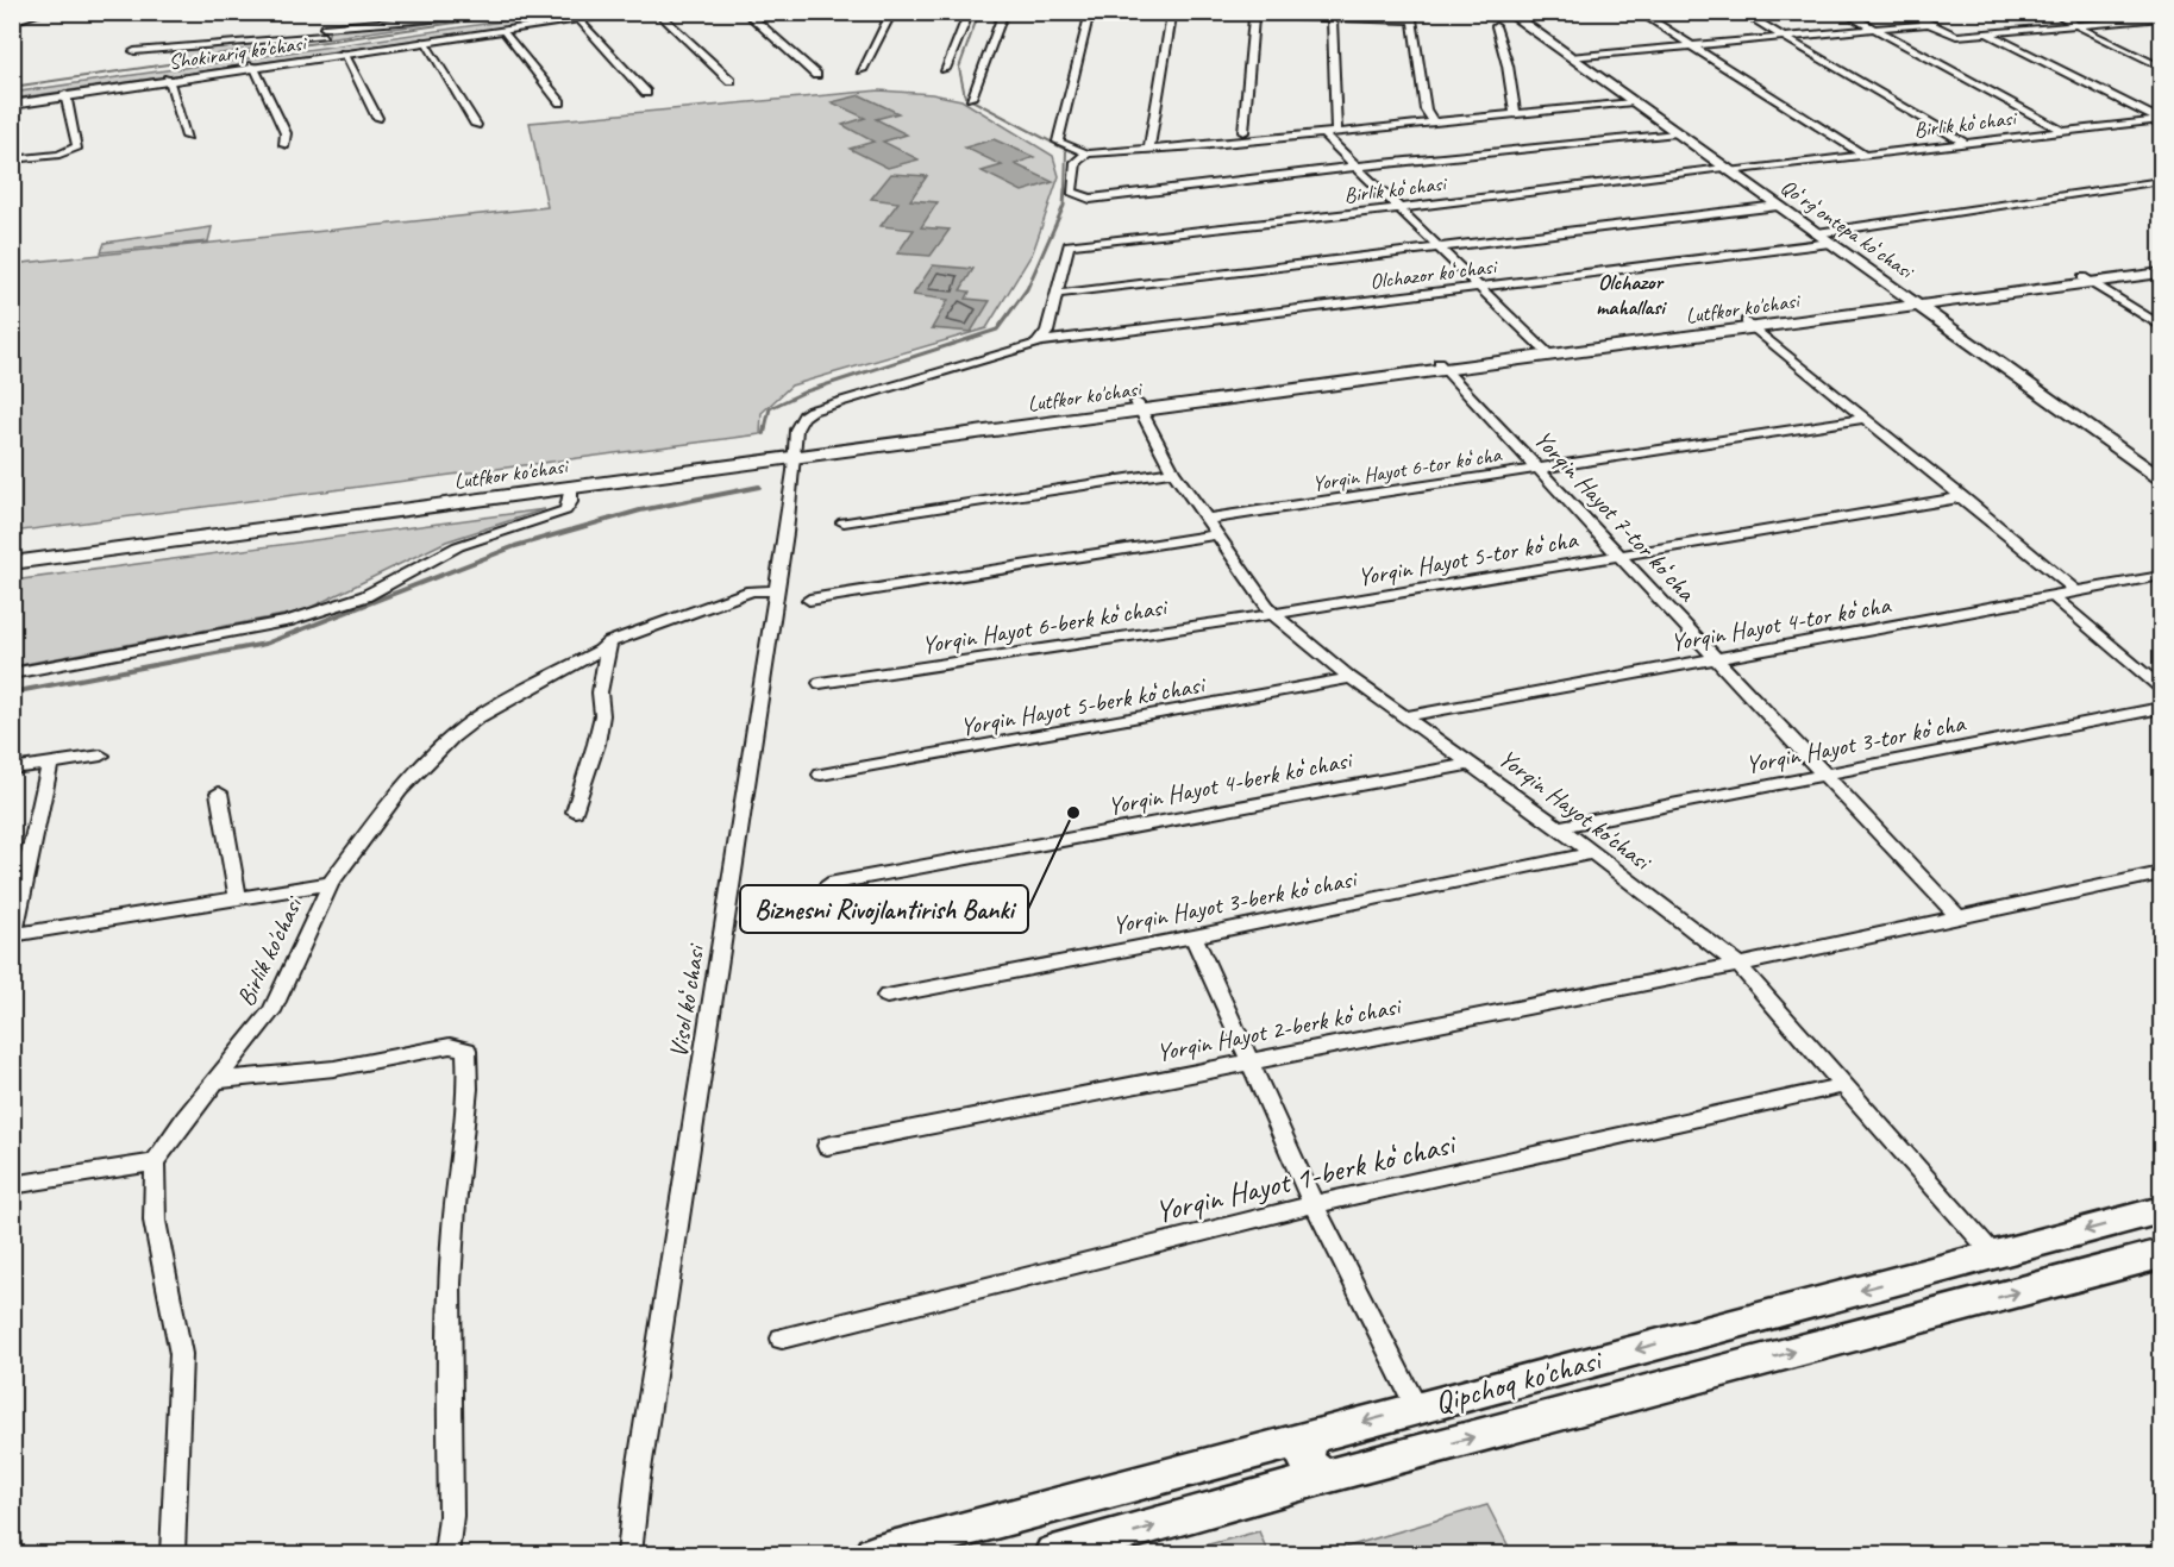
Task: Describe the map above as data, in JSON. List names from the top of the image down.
{
  "streets": {
    "main road": [
      "Shokirariq ko'chasi",
      "Qoʻrgʻontepa koʻchasi",
      "Lutfkor ko'chasi",
      "Qipchoq ko'chasi"
    ],
    "street": [
      "Birlik koʻchasi",
      "Olchazor koʻchasi",
      "Yorqin Hayot 6-tor koʻcha",
      "Yorqin Hayot 7-tor koʻcha",
      "Yorqin Hayot 5-tor koʻcha",
      "Yorqin Hayot 4-tor koʻcha",
      "Yorqin Hayot 6-berk koʻchasi",
      "Yorqin Hayot 5-berk koʻchasi",
      "Yorqin Hayot 3-tor koʻcha",
      "Yorqin Hayot 4-berk koʻchasi",
      "Yorqin Hayot ko'chasi",
      "Yorqin Hayot 3-berk koʻchasi",
      "Birlik ko'chasi",
      "Visol koʻchasi",
      "Yorqin Hayot 2-berk koʻchasi",
      "Yorqin Hayot 1-berk koʻchasi"
    ]
  },
  "crossings": [
    ["Birlik koʻchasi", "Qoʻrgʻontepa koʻchasi"],
    ["Qoʻrgʻontepa koʻchasi", "Olchazor koʻchasi"],
    ["Qoʻrgʻontepa koʻchasi", "Lutfkor ko'chasi"],
    ["Olchazor koʻchasi", "Lutfkor ko'chasi"],
    ["Olchazor koʻchasi", "Visol koʻchasi"],
    ["Lutfkor ko'chasi", "Yorqin Hayot 7-tor koʻcha"],
    ["Lutfkor ko'chasi", "Yorqin Hayot ko'chasi"],
    ["Lutfkor ko'chasi", "Visol koʻchasi"],
    ["Yorqin Hayot 6-tor koʻcha", "Yorqin Hayot 7-tor koʻcha"],
    ["Yorqin Hayot 6-tor koʻcha", "Yorqin Hayot ko'chasi"],
    ["Yorqin Hayot 7-tor koʻcha", "Yorqin Hayot 5-tor koʻcha"],
    ["Yorqin Hayot 7-tor koʻcha", "Yorqin Hayot 4-tor koʻcha"],
    ["Yorqin Hayot 7-tor koʻcha", "Yorqin Hayot 3-tor koʻcha"],
    ["Yorqin Hayot 7-tor koʻcha", "Yorqin Hayot 2-berk koʻchasi"],
    ["Yorqin Hayot 5-tor koʻcha", "Yorqin Hayot 6-berk koʻchasi"],
    ["Yorqin Hayot 5-tor koʻcha", "Yorqin Hayot ko'chasi"],
    ["Yorqin Hayot 4-tor koʻcha", "Yorqin Hayot ko'chasi"],
    ["Yorqin Hayot 6-berk koʻchasi", "Yorqin Hayot ko'chasi"],
    ["Yorqin Hayot 5-berk koʻchasi", "Yorqin Hayot ko'chasi"],
    ["Yorqin Hayot 3-tor koʻcha", "Yorqin Hayot ko'chasi"],
    ["Yorqin Hayot 4-berk koʻchasi", "Yorqin Hayot ko'chasi"],
    ["Yorqin Hayot ko'chasi", "Yorqin Hayot 3-berk koʻchasi"],
    ["Yorqin Hayot ko'chasi", "Yorqin Hayot 2-berk koʻchasi"],
    ["Yorqin Hayot ko'chasi", "Yorqin Hayot 1-berk koʻchasi"],
    ["Yorqin Hayot ko'chasi", "Qipchoq ko'chasi"],
    ["Birlik ko'chasi", "Visol koʻchasi"]
  ],
  "districts": ["Olchazor mahallasi"],
  "places": ["Biznesni Rivojlantirish Banki"]
}
